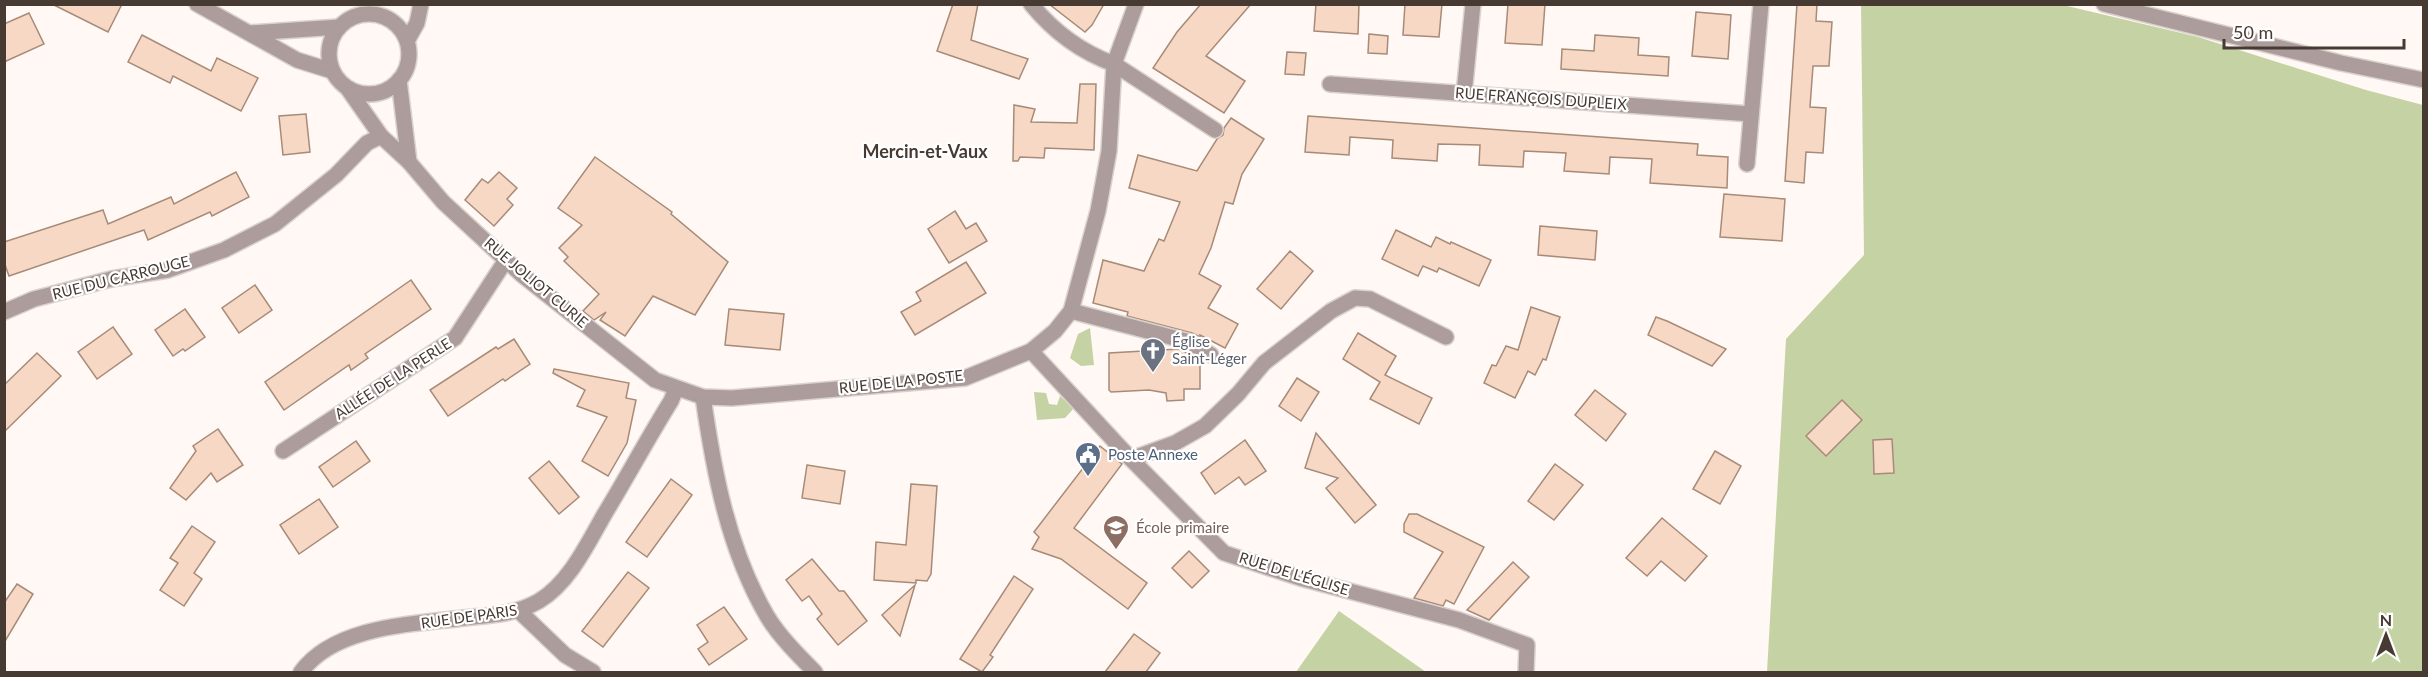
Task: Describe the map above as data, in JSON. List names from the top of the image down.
{
  "streets": {
    "street": [
      "RUE FRANÇOIS DUPLEIX",
      "RUE DU CARROUGE",
      "RUE JOLIOT CURIE",
      "ALLÉE DE LA PERLE",
      "RUE DE LA POSTE",
      "RUE DE L'ÉGLISE",
      "RUE DE PARIS"
    ]
  },
  "crossings": [
    ["RUE DU CARROUGE", "RUE JOLIOT CURIE"],
    ["RUE JOLIOT CURIE", "ALLÉE DE LA PERLE"],
    ["RUE JOLIOT CURIE", "RUE DE LA POSTE"],
    ["RUE JOLIOT CURIE", "RUE DE PARIS"],
    ["RUE DE LA POSTE", "RUE DE L'ÉGLISE"],
    ["RUE DE LA POSTE", "RUE DE PARIS"]
  ],
  "districts": ["Mercin-et-Vaux"],
  "places": {
    "church": ["Église Saint-Léger"],
    "public building": ["Poste Annexe"],
    "school or university": ["École primaire"]
  },
  "scale_bar": "50 m",
  "north": "top"
}
